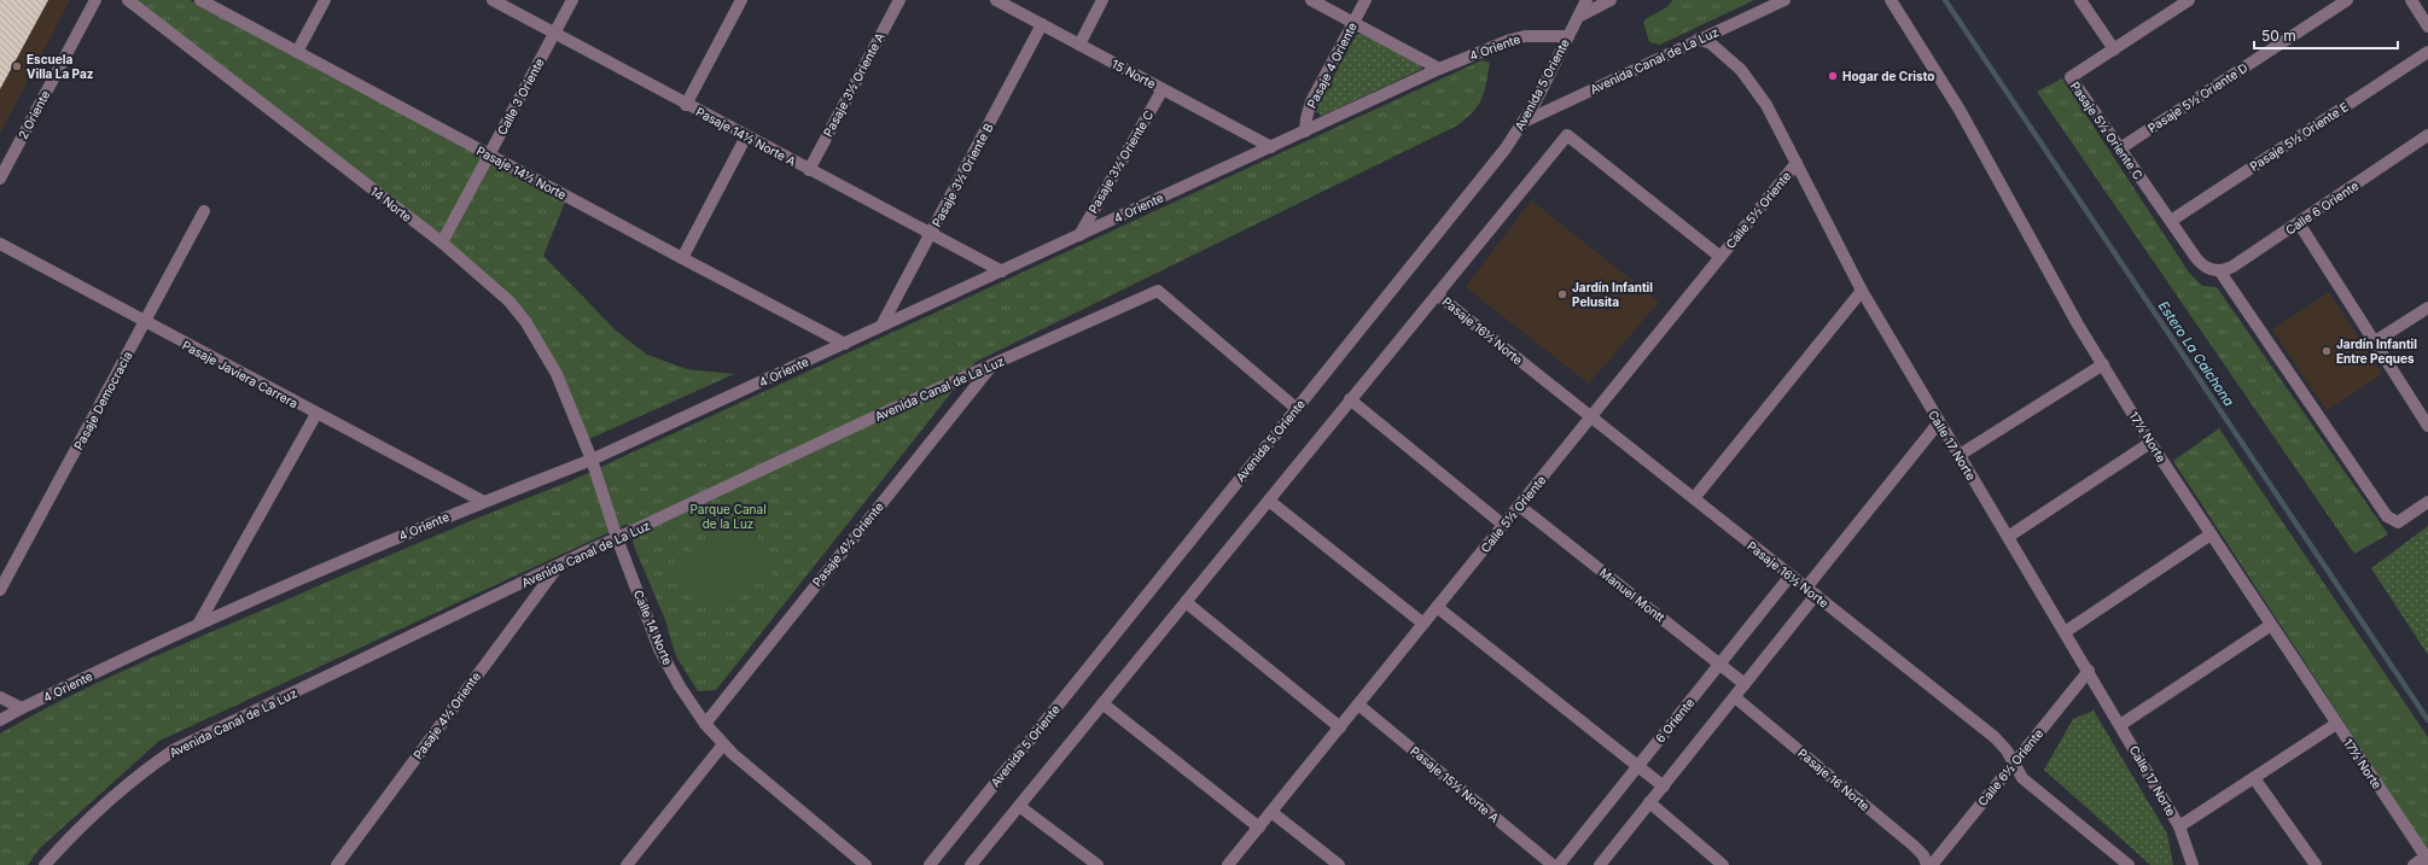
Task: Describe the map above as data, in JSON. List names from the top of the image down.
{
  "streets": {
    "street": [
      "4 Oriente",
      "Avenida Canal de La Luz",
      "Pasaje 4 Oriente",
      "15 Norte",
      "Pasaje 3½ Oriente A",
      "Avenida 5 Oriente",
      "Calle 3 Oriente",
      "Pasaje 5½ Oriente D",
      "2 Oriente",
      "Pasaje 5½ Oriente C",
      "Pasaje 14½ Norte A",
      "Pasaje 5½ Oriente E",
      "Pasaje 3½ Oriente C",
      "Pasaje 14½ Norte",
      "Pasaje 3½ Oriente B",
      "14 Norte",
      "Calle 6 Oriente",
      "Calle 5½ Oriente",
      "Pasaje 16½ Norte",
      "Pasaje Javiera Carrera",
      "Pasaje Democracia",
      "17½ Norte",
      "Calle 17 Norte",
      "Pasaje 4½ Oriente",
      "Manuel Montt",
      "Calle 14 Norte",
      "6 Oriente",
      "Calle 6½ Oriente",
      "Pasaje 16 Norte",
      "Pasaje 15½ Norte A"
    ]
  },
  "crossings": [
    ["4 Oriente", "Pasaje 4 Oriente"],
    ["4 Oriente", "15 Norte"],
    ["4 Oriente", "Avenida 5 Oriente"],
    ["4 Oriente", "Pasaje 14½ Norte A"],
    ["4 Oriente", "Pasaje 3½ Oriente C"],
    ["4 Oriente", "Pasaje 14½ Norte"],
    ["4 Oriente", "Pasaje 3½ Oriente B"],
    ["4 Oriente", "14 Norte"],
    ["4 Oriente", "Pasaje Javiera Carrera"],
    ["4 Oriente", "Calle 14 Norte"],
    ["Avenida Canal de La Luz", "Avenida 5 Oriente"],
    ["Avenida Canal de La Luz", "Calle 17 Norte"],
    ["Avenida Canal de La Luz", "Pasaje 4½ Oriente"],
    ["Avenida Canal de La Luz", "Calle 14 Norte"],
    ["15 Norte", "Pasaje 3½ Oriente C"],
    ["15 Norte", "Pasaje 3½ Oriente B"],
    ["Pasaje 3½ Oriente A", "Pasaje 14½ Norte A"],
    ["Calle 3 Oriente", "Pasaje 14½ Norte A"],
    ["Calle 3 Oriente", "Pasaje 14½ Norte"],
    ["Calle 3 Oriente", "14 Norte"],
    ["Pasaje 5½ Oriente D", "Pasaje 5½ Oriente C"],
    ["Pasaje 5½ Oriente C", "Pasaje 5½ Oriente E"],
    ["Pasaje 5½ Oriente C", "Calle 6 Oriente"],
    ["Pasaje 14½ Norte A", "Pasaje 3½ Oriente B"],
    ["14 Norte", "Calle 14 Norte"],
    ["Calle 5½ Oriente", "Pasaje 16½ Norte"],
    ["Calle 5½ Oriente", "Calle 17 Norte"],
    ["Calle 5½ Oriente", "Manuel Montt"],
    ["Calle 5½ Oriente", "Pasaje 15½ Norte A"],
    ["Pasaje 16½ Norte", "6 Oriente"],
    ["Pasaje 16½ Norte", "Calle 6½ Oriente"],
    ["Pasaje Javiera Carrera", "Pasaje Democracia"],
    ["Calle 17 Norte", "Calle 6½ Oriente"],
    ["Pasaje 4½ Oriente", "Calle 14 Norte"],
    ["Manuel Montt", "6 Oriente"]
  ],
  "water": ["Estero La Calchona"],
  "parks": ["Parque Canal de la Luz"],
  "places": [
    "Escuela Villa La Paz",
    "Hogar de Cristo",
    "Jardín Infantil Pelusita",
    "Jardín Infantil Entre Peques"
  ],
  "scale_bar": "50 m"
}
